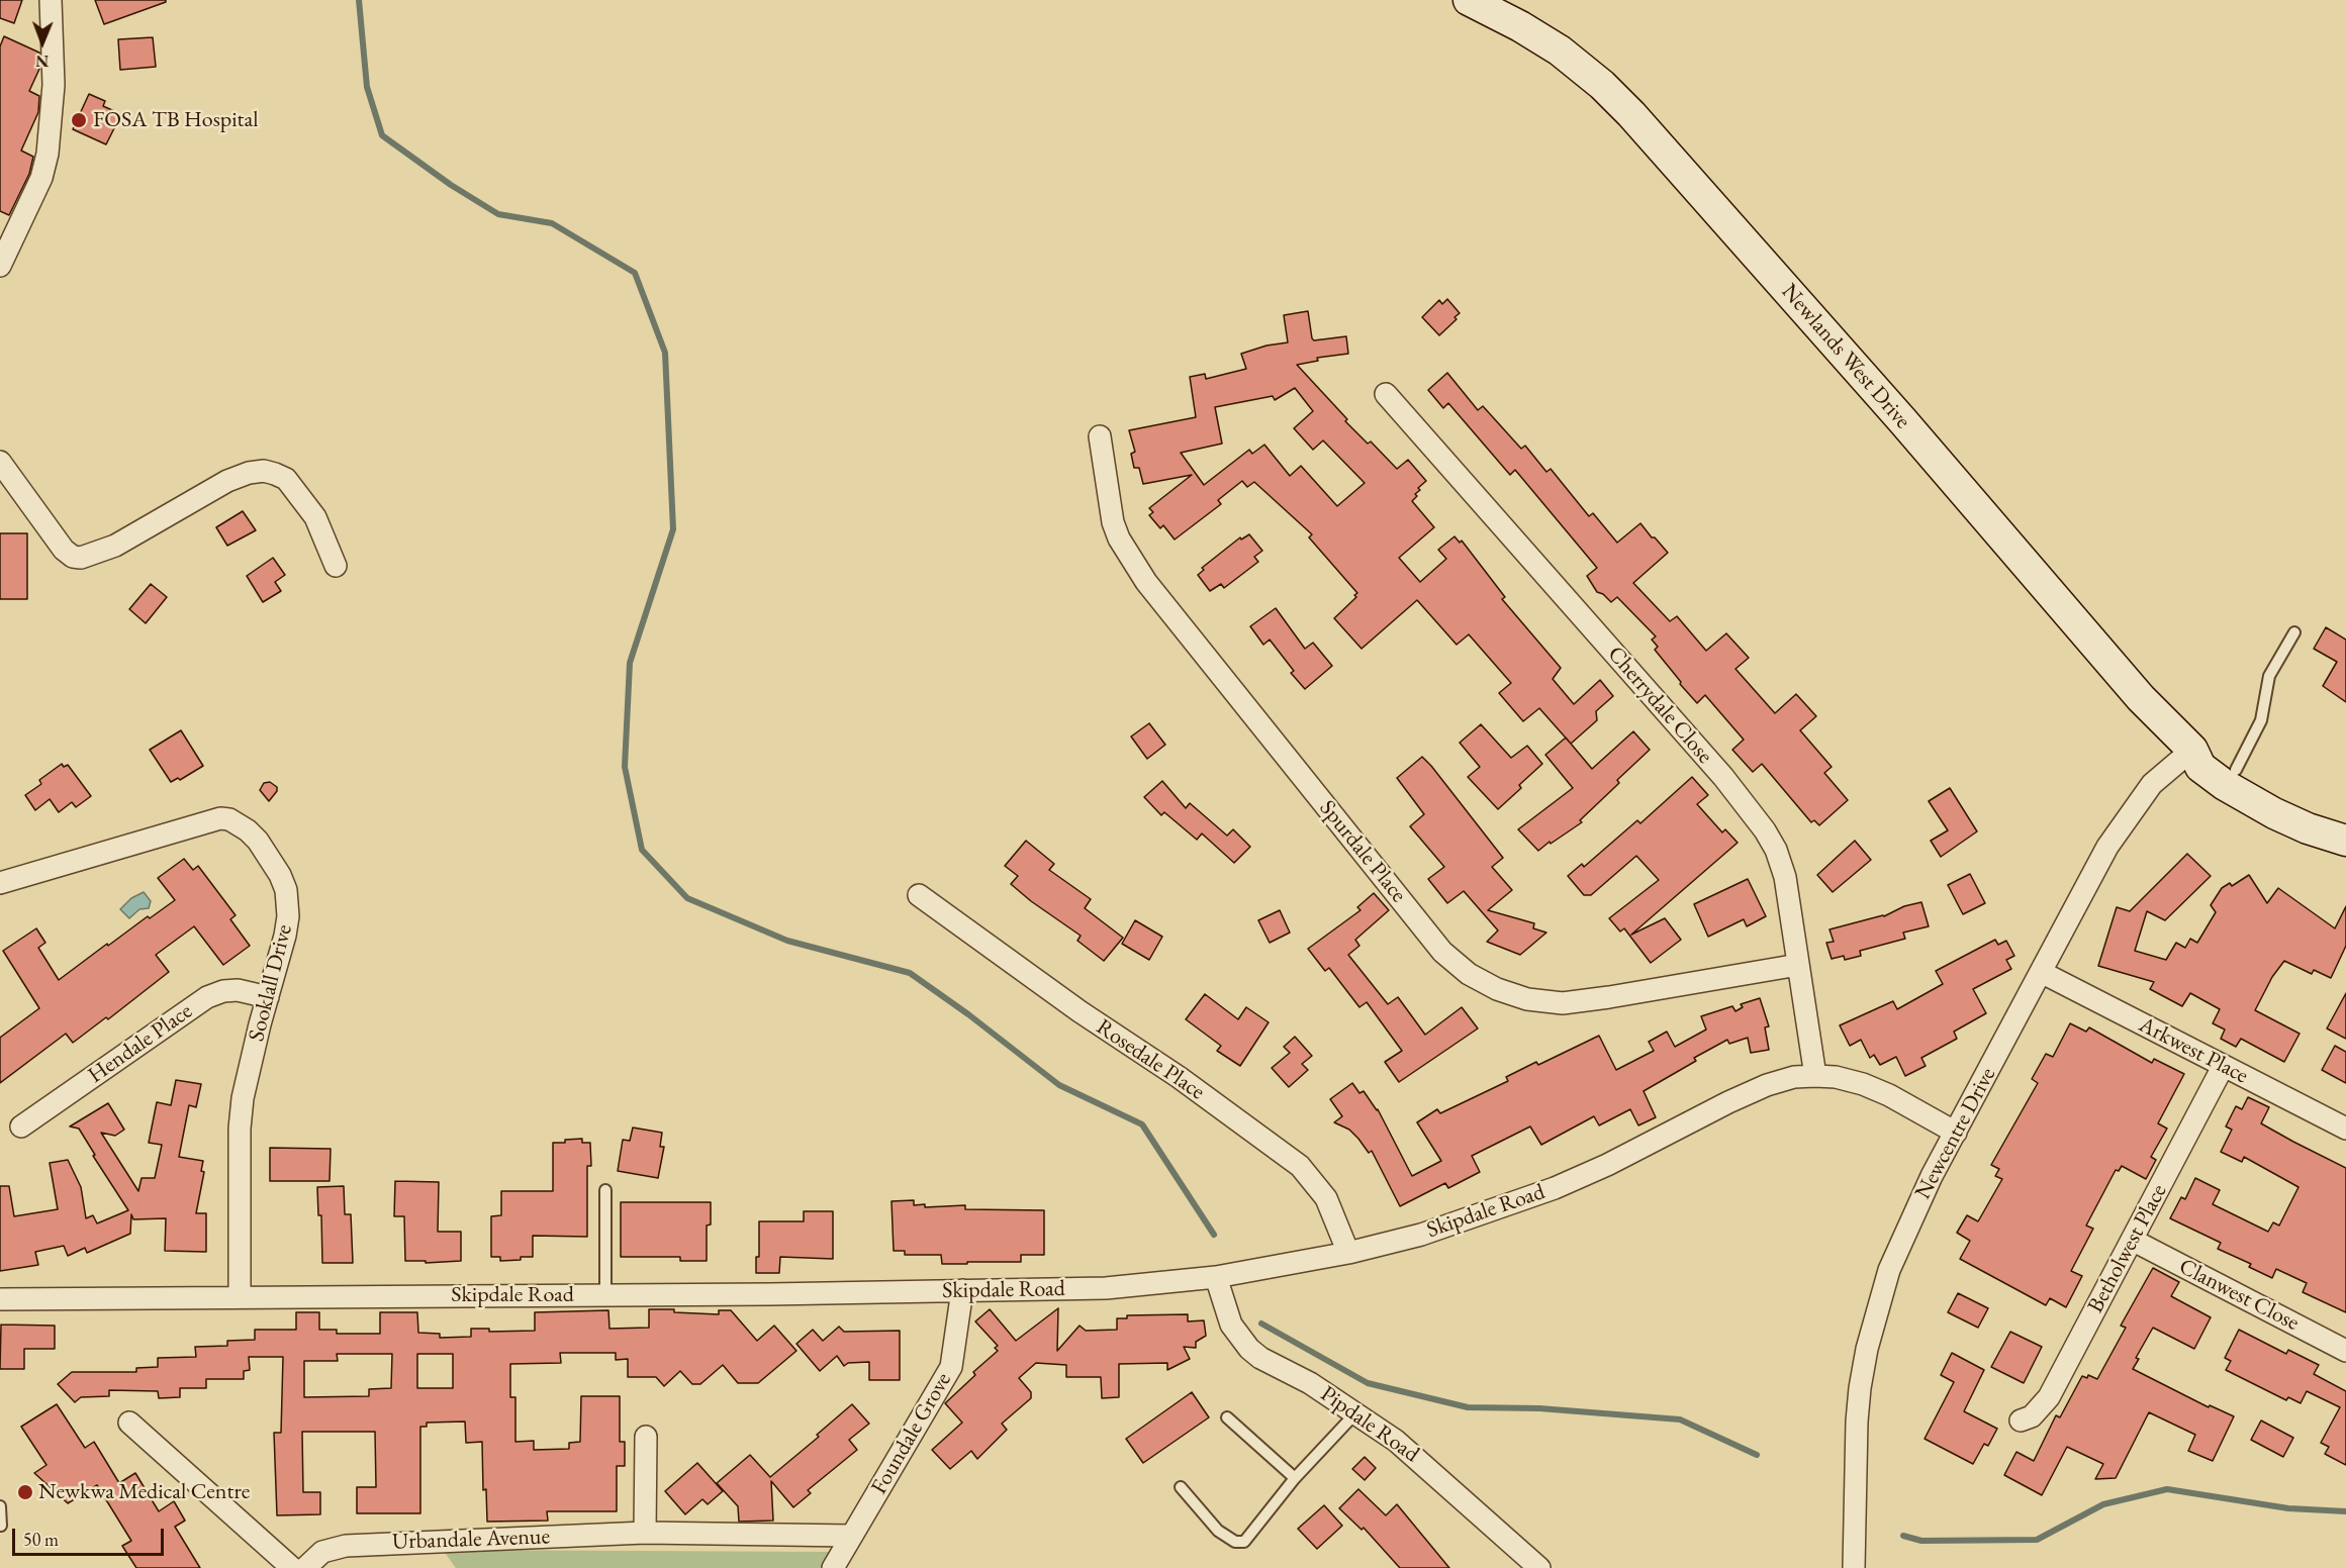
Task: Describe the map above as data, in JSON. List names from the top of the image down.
{
  "streets": {
    "street": [
      "Newlands West Drive",
      "Cherrydale Close",
      "Spurdale Place",
      "Sooklall Drive",
      "Hendale Place",
      "Arkwest Place",
      "Rosedale Place",
      "Newcentre Drive",
      "Skipdale Road",
      "Betholwest Place",
      "Clanwest Close",
      "Pipdale Road",
      "Foundale Grove",
      "Urbandale Avenue"
    ]
  },
  "crossings": [
    ["Newlands West Drive", "Newcentre Drive"],
    ["Cherrydale Close", "Spurdale Place"],
    ["Cherrydale Close", "Skipdale Road"],
    ["Sooklall Drive", "Hendale Place"],
    ["Sooklall Drive", "Skipdale Road"],
    ["Arkwest Place", "Newcentre Drive"],
    ["Arkwest Place", "Betholwest Place"],
    ["Rosedale Place", "Skipdale Road"],
    ["Newcentre Drive", "Skipdale Road"],
    ["Skipdale Road", "Pipdale Road"],
    ["Skipdale Road", "Foundale Grove"],
    ["Betholwest Place", "Clanwest Close"],
    ["Foundale Grove", "Urbandale Avenue"]
  ],
  "places": ["FOSA TB Hospital", "Newkwa Medical Centre"],
  "scale_bar": "50 m",
  "north": "bottom"
}
